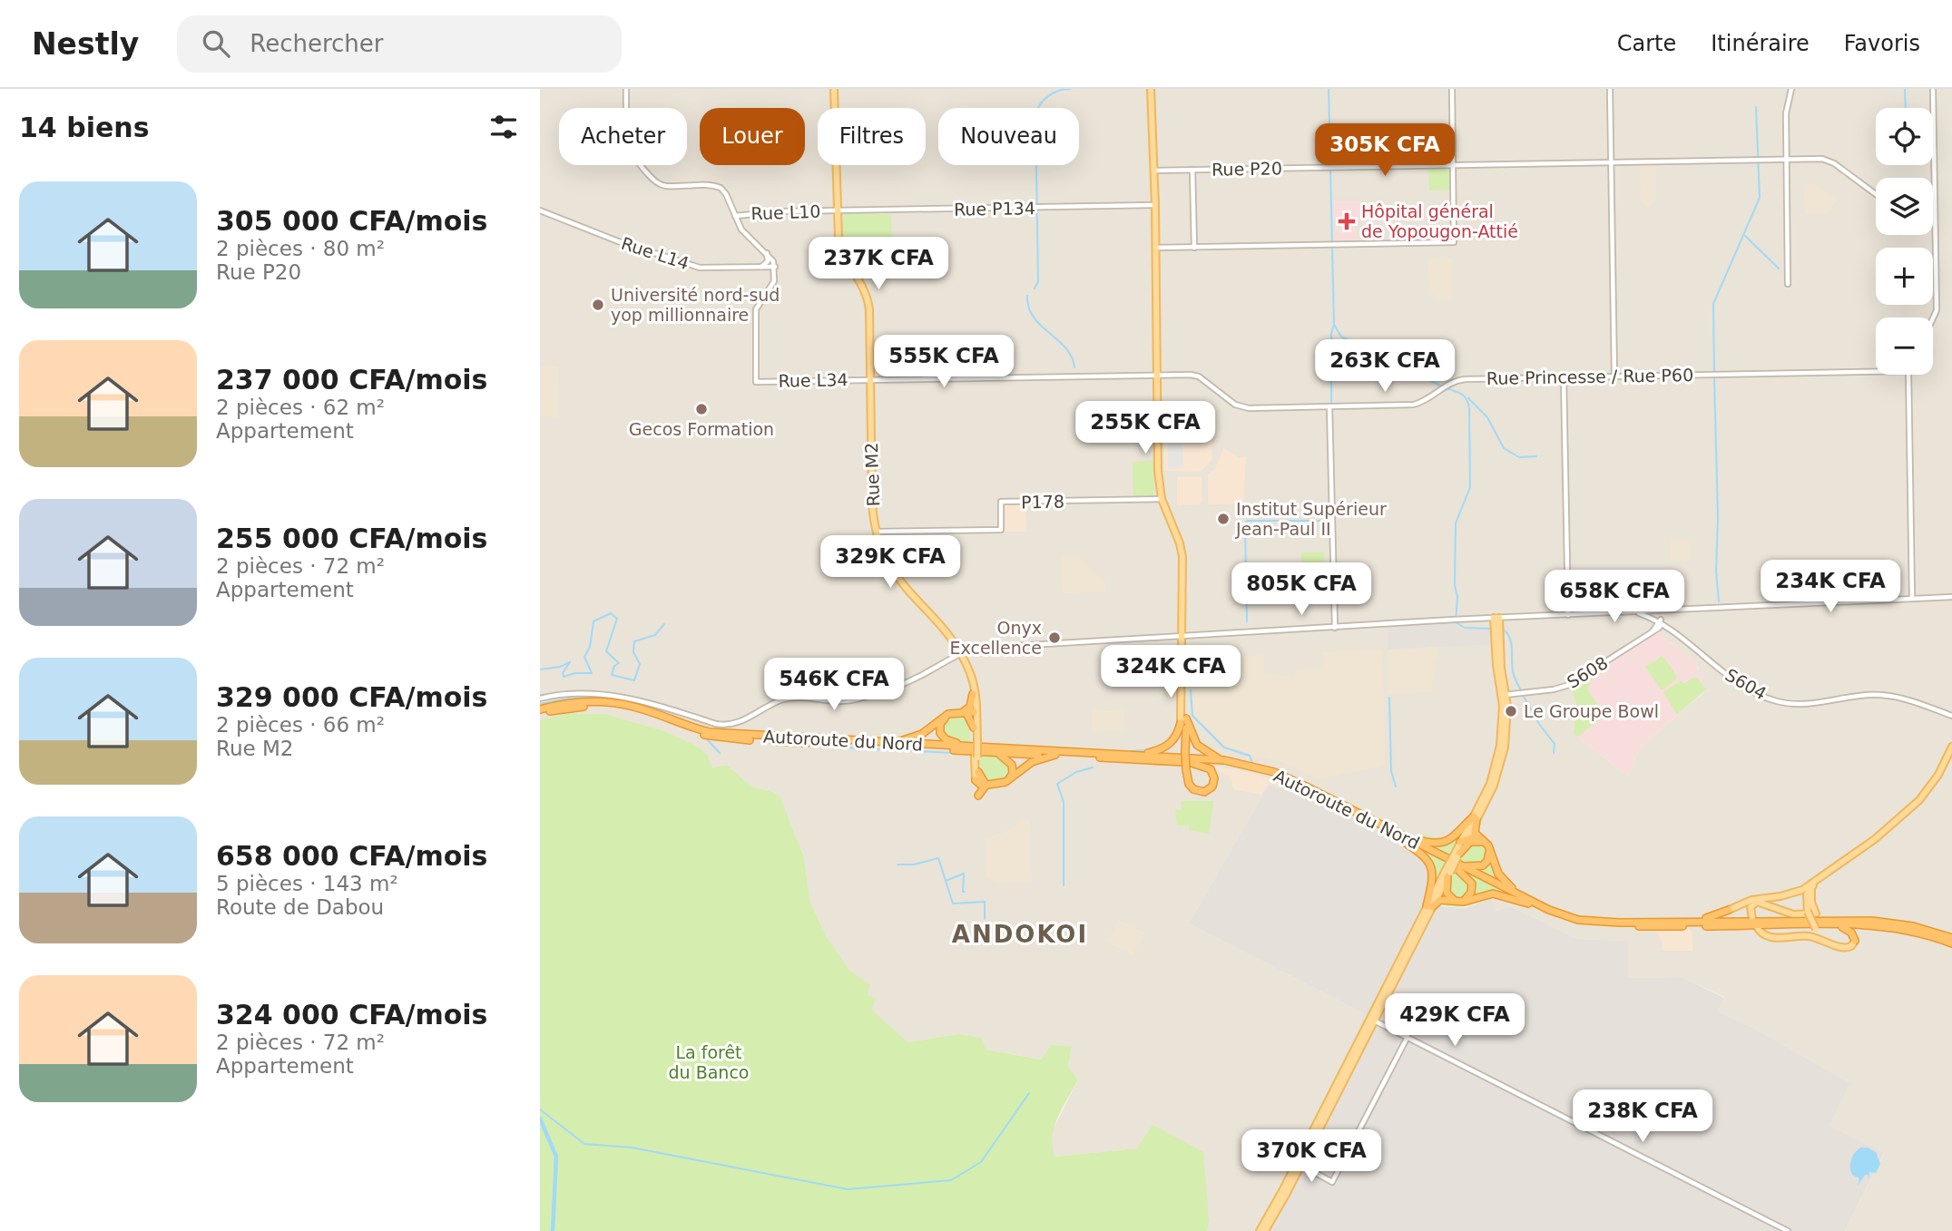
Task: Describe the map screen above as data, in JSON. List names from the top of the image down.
{
  "streets": {
    "highway": ["Autoroute du Nord"],
    "main road": ["Rue M2"],
    "street": [
      "Rue P20",
      "Rue P134",
      "Rue L10",
      "Rue L14",
      "Rue Princesse / Rue P60",
      "Rue L34",
      "P178",
      "S608",
      "S604"
    ]
  },
  "crossings": [
    ["Rue P134", "Rue L10"],
    ["Rue P134", "Rue M2"],
    ["Rue L10", "Rue M2"],
    ["Rue Princesse / Rue P60", "Rue L34"],
    ["Rue L34", "Rue M2"],
    ["Rue M2", "P178"],
    ["S608", "S604"]
  ],
  "districts": ["ANDOKOI"],
  "parks": ["La forêt du Banco"],
  "places": {
    "health": ["Hôpital général de Yopougon-Attié"],
    "other": [
      "Université nord-sud yop millionnaire",
      "Gecos Formation",
      "Institut Supérieur Jean-Paul II",
      "Onyx Excellence",
      "Le Groupe Bowl"
    ]
  },
  "page": {
    "header": "Nestly",
    "search": "Rechercher",
    "nav": ["Carte", "Itinéraire", "Favoris"],
    "heading": "14 biens",
    "map_buttons": ["+", "−"],
    "chip": [
      "Acheter",
      "Louer",
      "Filtres",
      "Nouveau"
    ],
    "price": [
      "305K CFA",
      "237K CFA",
      "555K CFA",
      "263K CFA",
      "255K CFA",
      "329K CFA",
      "234K CFA",
      "805K CFA",
      "658K CFA",
      "324K CFA",
      "546K CFA",
      "429K CFA",
      "238K CFA",
      "370K CFA"
    ],
    "list": [
      {
        "name": "305 000 CFA/mois",
        "note": "2 pièces · 80 m² · Rue P20"
      },
      {
        "name": "237 000 CFA/mois",
        "note": "2 pièces · 62 m² · Appartement"
      },
      {
        "name": "255 000 CFA/mois",
        "note": "2 pièces · 72 m² · Appartement"
      },
      {
        "name": "329 000 CFA/mois",
        "note": "2 pièces · 66 m² · Rue M2"
      },
      {
        "name": "658 000 CFA/mois",
        "note": "5 pièces · 143 m² · Route de Dabou"
      },
      {
        "name": "324 000 CFA/mois",
        "note": "2 pièces · 72 m² · Appartement"
      }
    ]
  }
}
